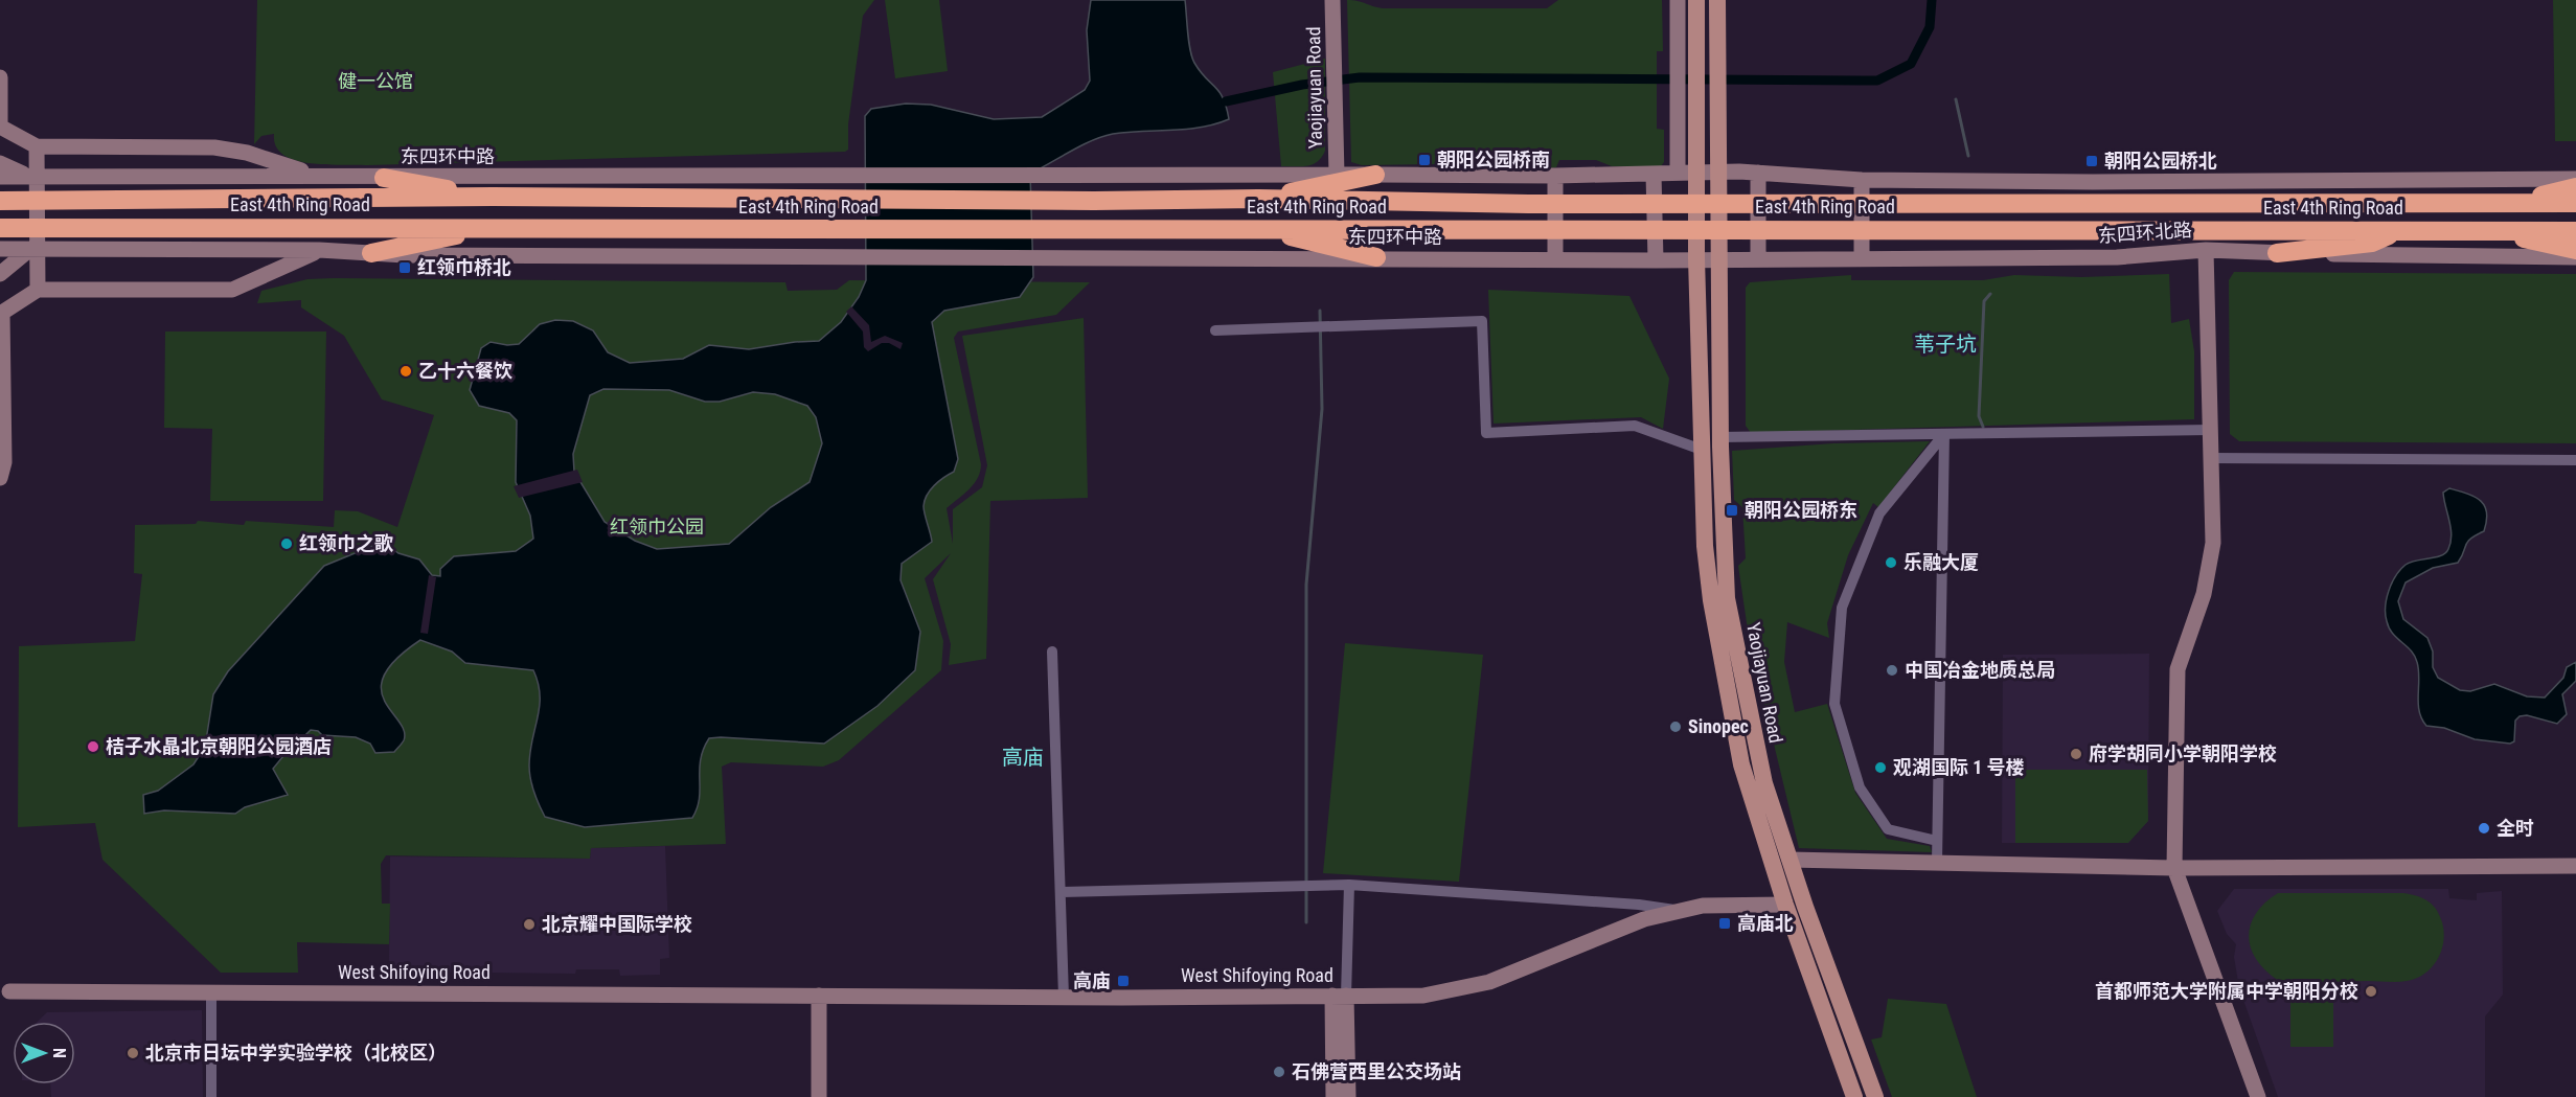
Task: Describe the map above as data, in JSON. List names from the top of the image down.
{
  "streets": {
    "highway": ["East 4th Ring Road"],
    "main road": ["Yaojiayuan Road"],
    "street": ["东四环中路", "东四环北路", "West Shifoying Road"]
  },
  "crossings": [
    ["Yaojiayuan Road", "东四环中路"],
    ["Yaojiayuan Road", "东四环北路"],
    ["Yaojiayuan Road", "West Shifoying Road"],
    ["东四环中路", "东四环北路"]
  ],
  "districts": ["苇子坑", "高庙"],
  "parks": ["健一公馆", "红领巾公园"],
  "places": {
    "transit": [
      "朝阳公园桥南",
      "朝阳公园桥北",
      "红领巾桥北",
      "朝阳公园桥东",
      "高庙北",
      "高庙"
    ],
    "other": [
      "乙十六餐饮",
      "红领巾之歌",
      "乐融大厦",
      "中国冶金地质总局",
      "Sinopec",
      "桔子水晶北京朝阳公园酒店",
      "府学胡同小学朝阳学校",
      "观湖国际 1 号楼",
      "全时",
      "北京耀中国际学校",
      "首都师范大学附属中学朝阳分校",
      "北京市日坛中学实验学校（北校区）",
      "石佛营西里公交场站"
    ]
  },
  "north": "right"
}
